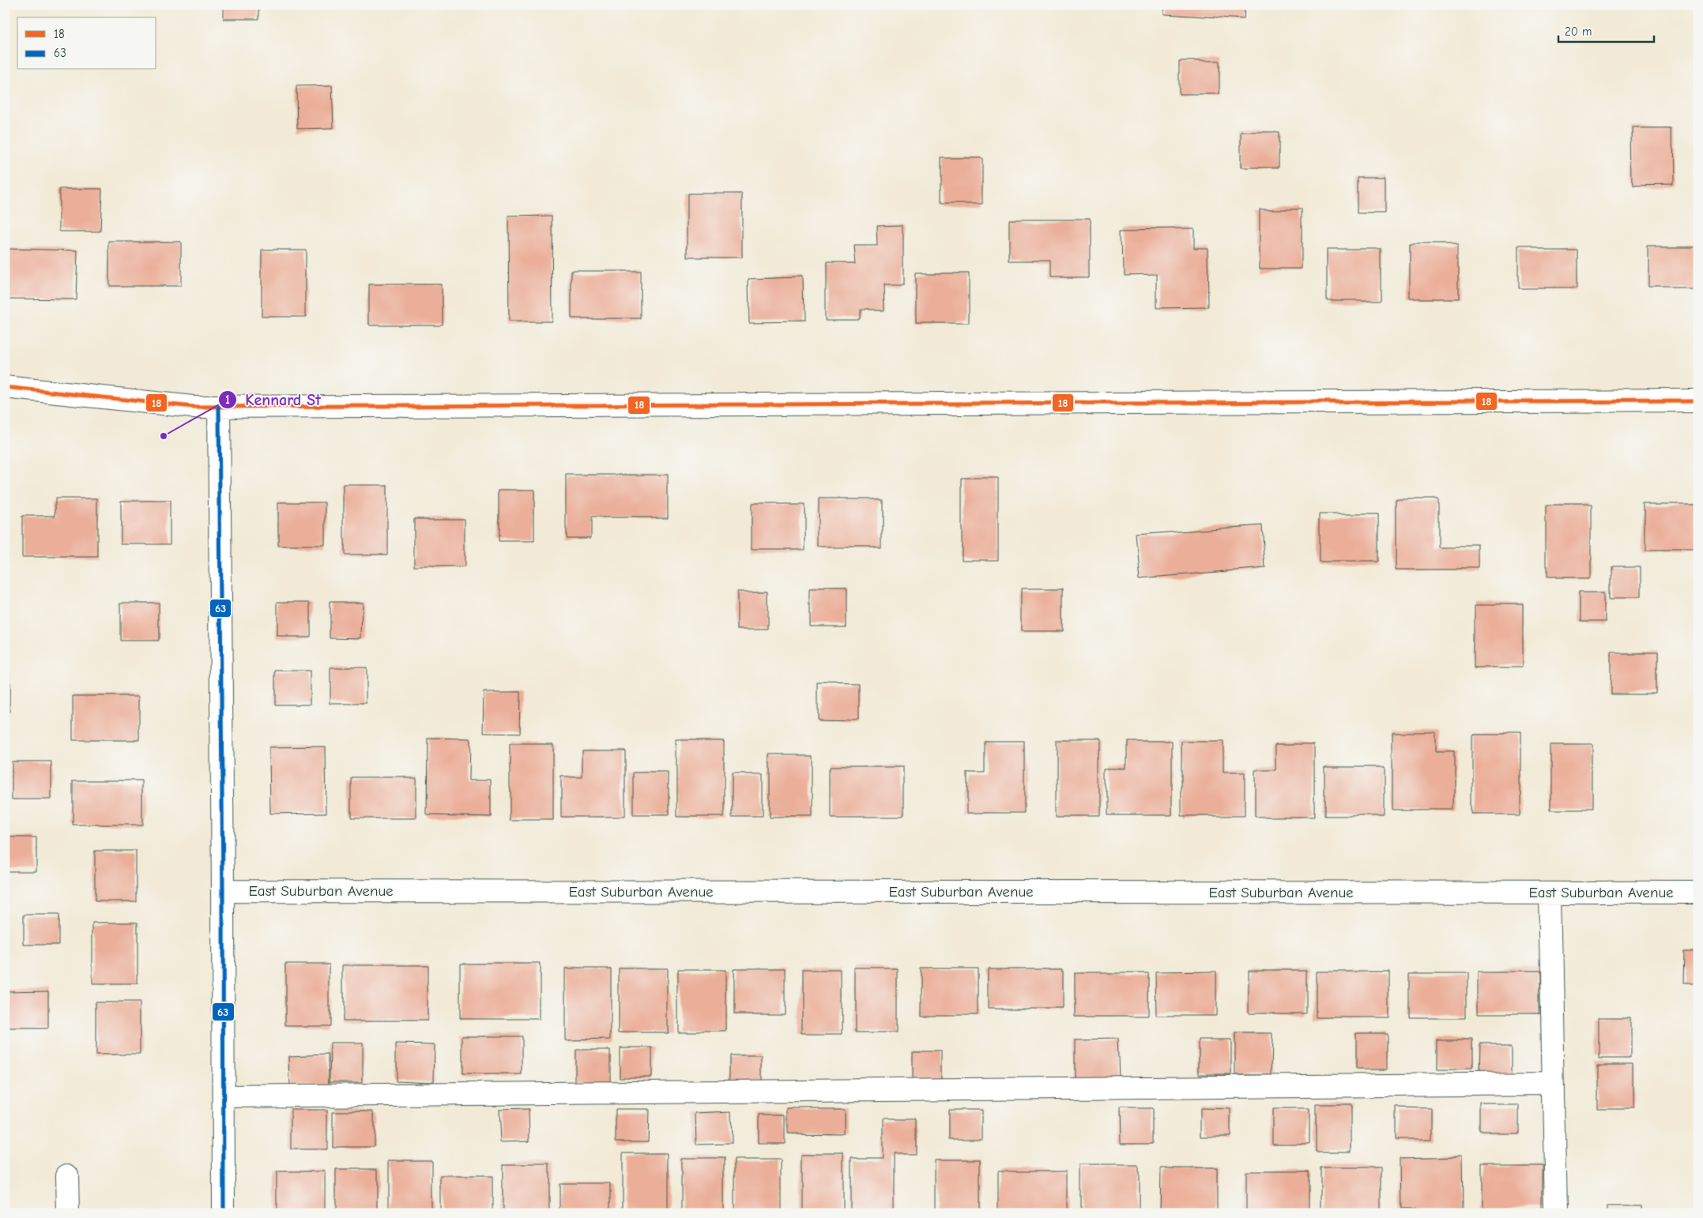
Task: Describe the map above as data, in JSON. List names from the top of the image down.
{
  "streets": {
    "street": ["East Suburban Avenue"]
  },
  "places": ["Kennard St"],
  "lines": ["transit line 18", "transit line 63"],
  "legend": ["18", "63"],
  "scale_bar": "20 m"
}
